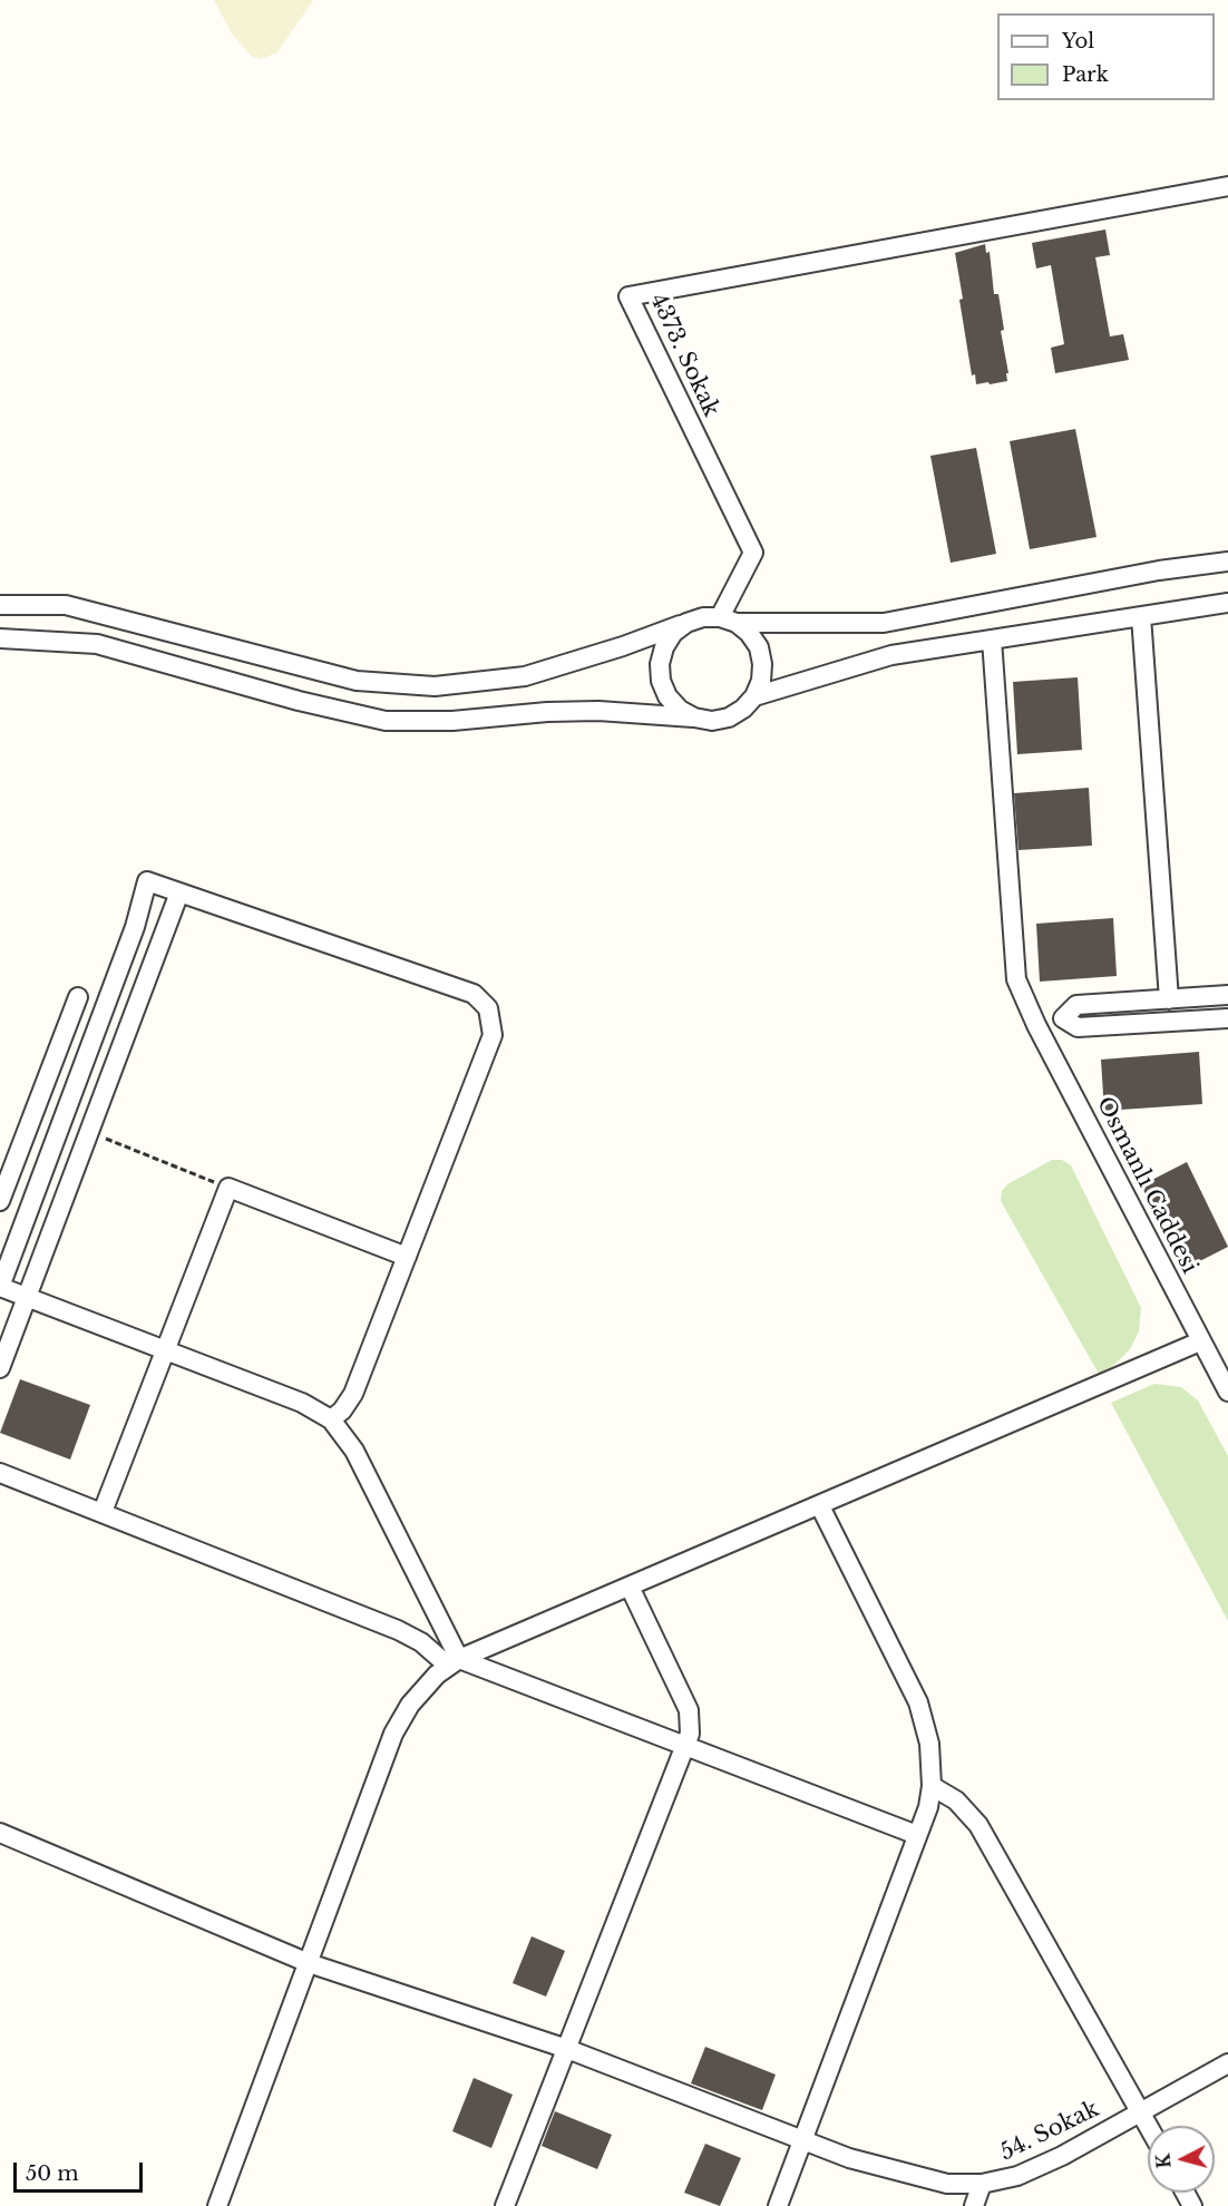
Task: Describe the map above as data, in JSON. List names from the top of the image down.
{
  "streets": {
    "street": ["4373. Sokak", "Osmanlı Caddesi", "54. Sokak"]
  },
  "legend": ["Yol", "Park"],
  "scale_bar": "50 m",
  "north": "left"
}
